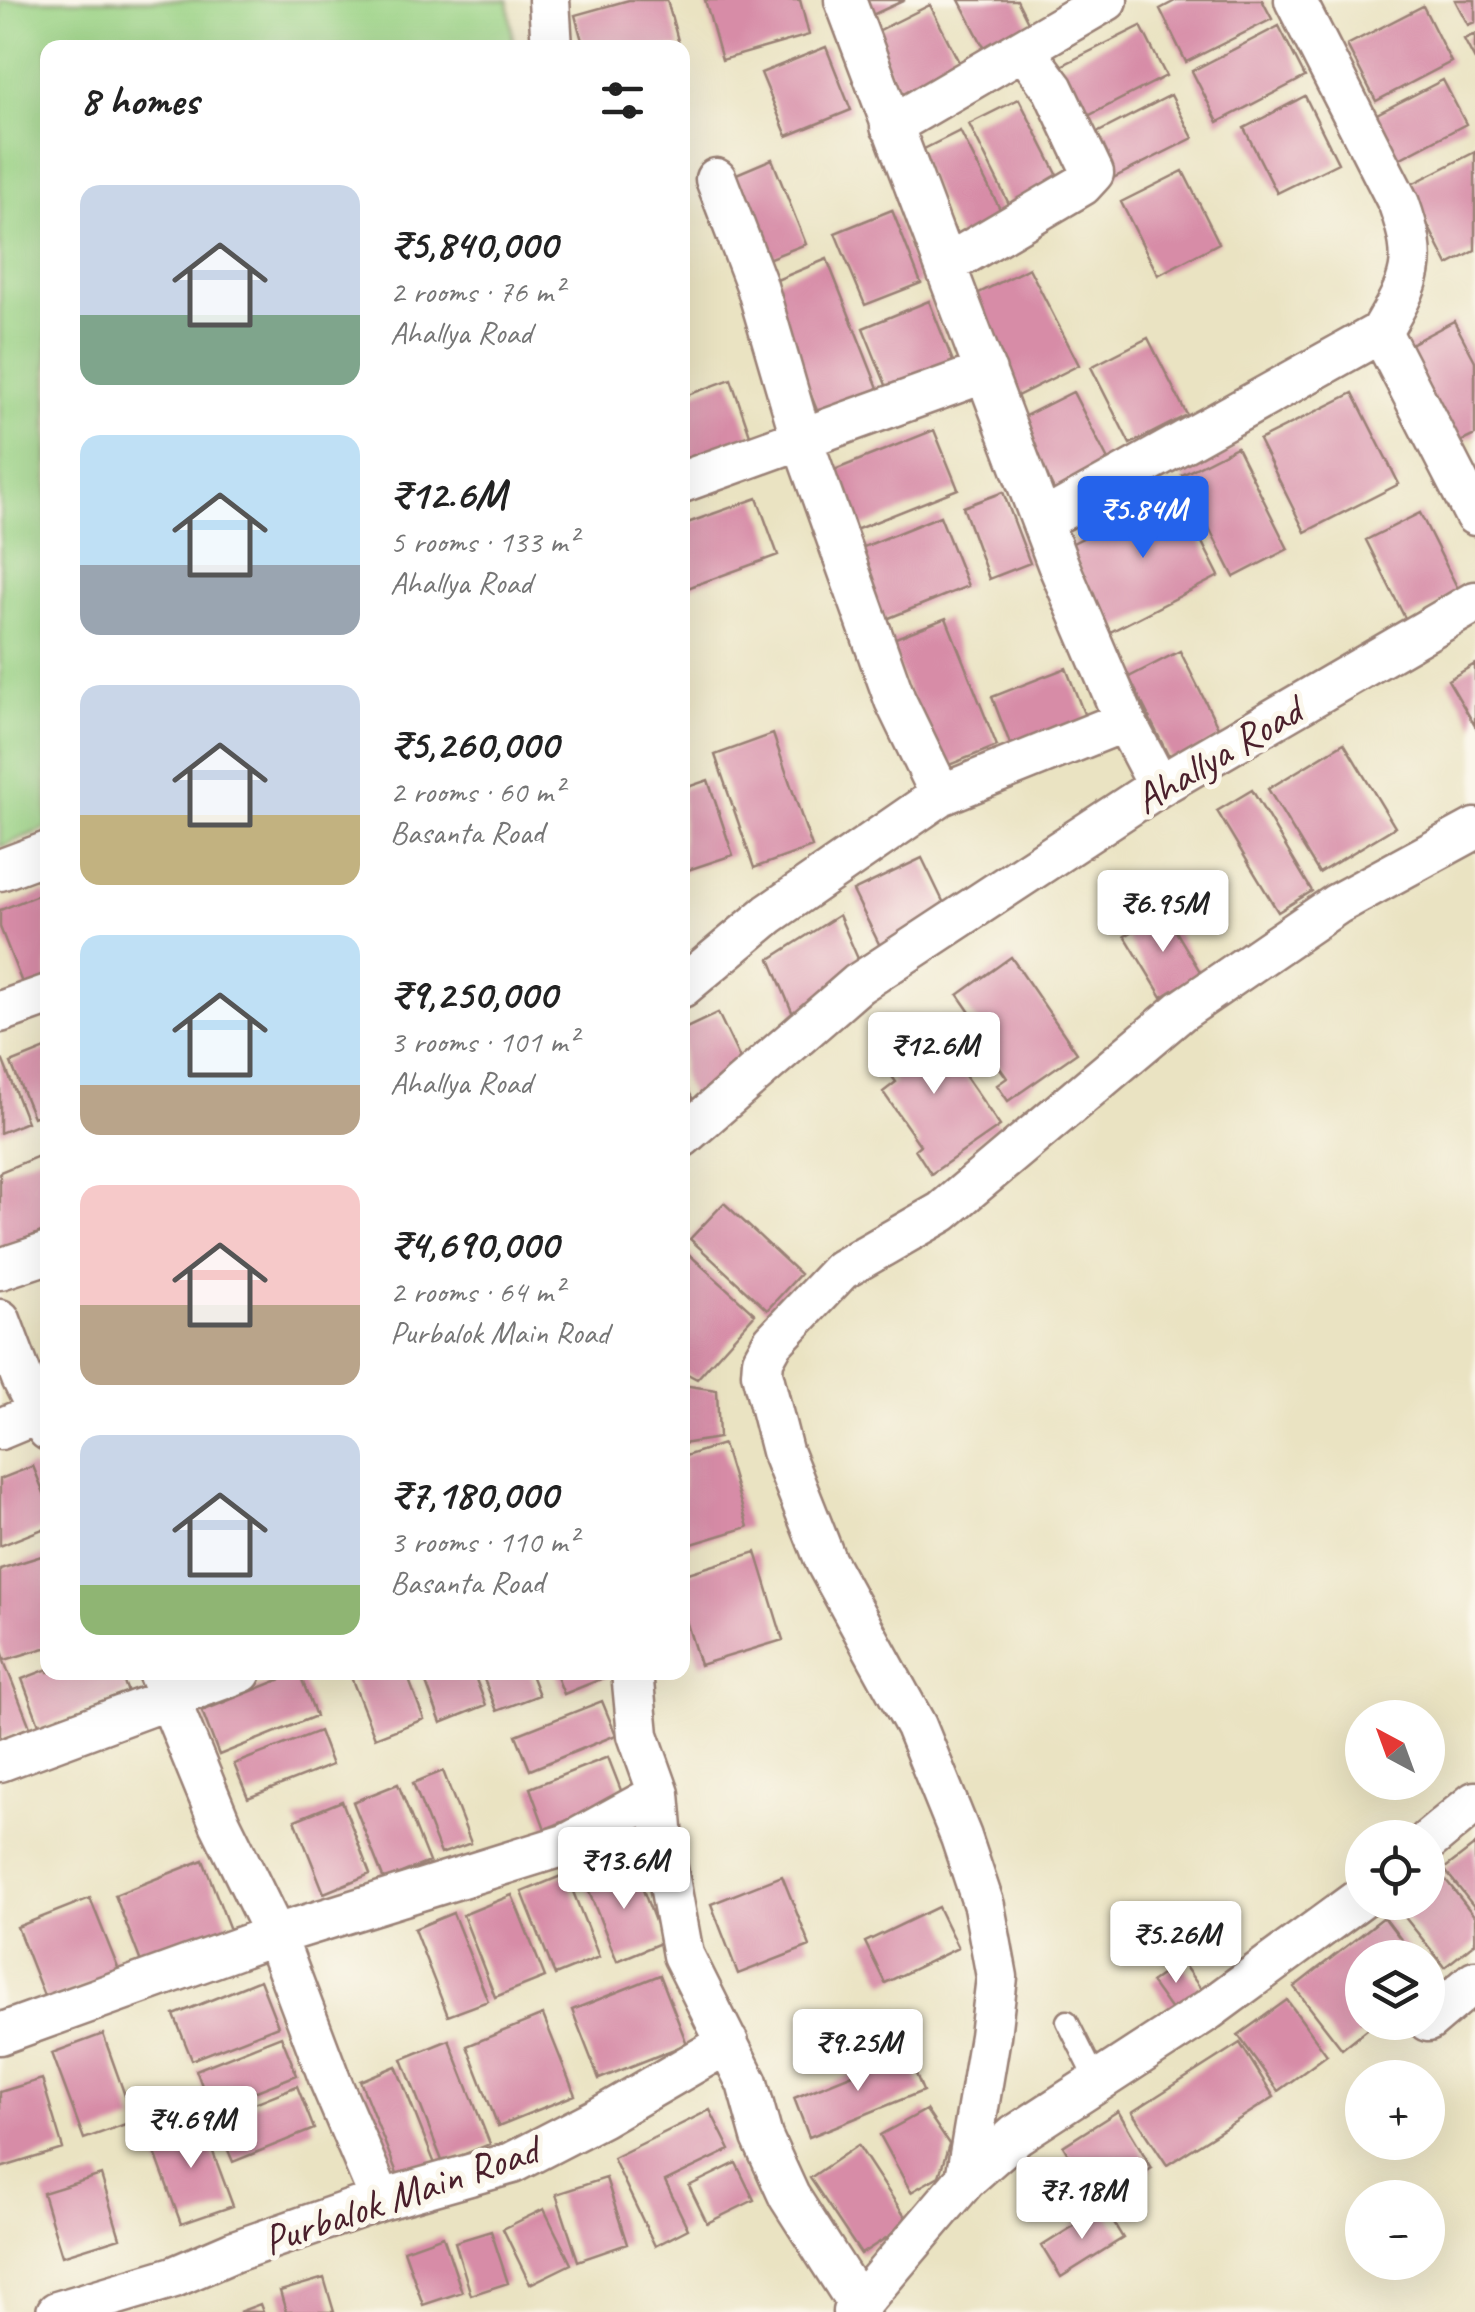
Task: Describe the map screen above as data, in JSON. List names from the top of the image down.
{
  "streets": {
    "street": ["Ahallya Road", "Purbalok Main Road"]
  },
  "north": "top left",
  "page": {
    "heading": "8 homes",
    "list": [
      {
        "name": "₹5,840,000",
        "note": "2 rooms · 76 m² · Ahallya Road"
      },
      {
        "name": "₹12.6M",
        "note": "5 rooms · 133 m² · Ahallya Road"
      },
      {
        "name": "₹5,260,000",
        "note": "2 rooms · 60 m² · Basanta Road"
      },
      {
        "name": "₹9,250,000",
        "note": "3 rooms · 101 m² · Ahallya Road"
      },
      {
        "name": "₹4,690,000",
        "note": "2 rooms · 64 m² · Purbalok Main Road"
      },
      {
        "name": "₹7,180,000",
        "note": "3 rooms · 110 m² · Basanta Road"
      }
    ],
    "price": [
      "₹5.84M",
      "₹6.95M",
      "₹12.6M",
      "₹13.6M",
      "₹5.26M",
      "₹9.25M",
      "₹4.69M",
      "₹7.18M"
    ],
    "map_buttons": ["+", "−"]
  }
}
